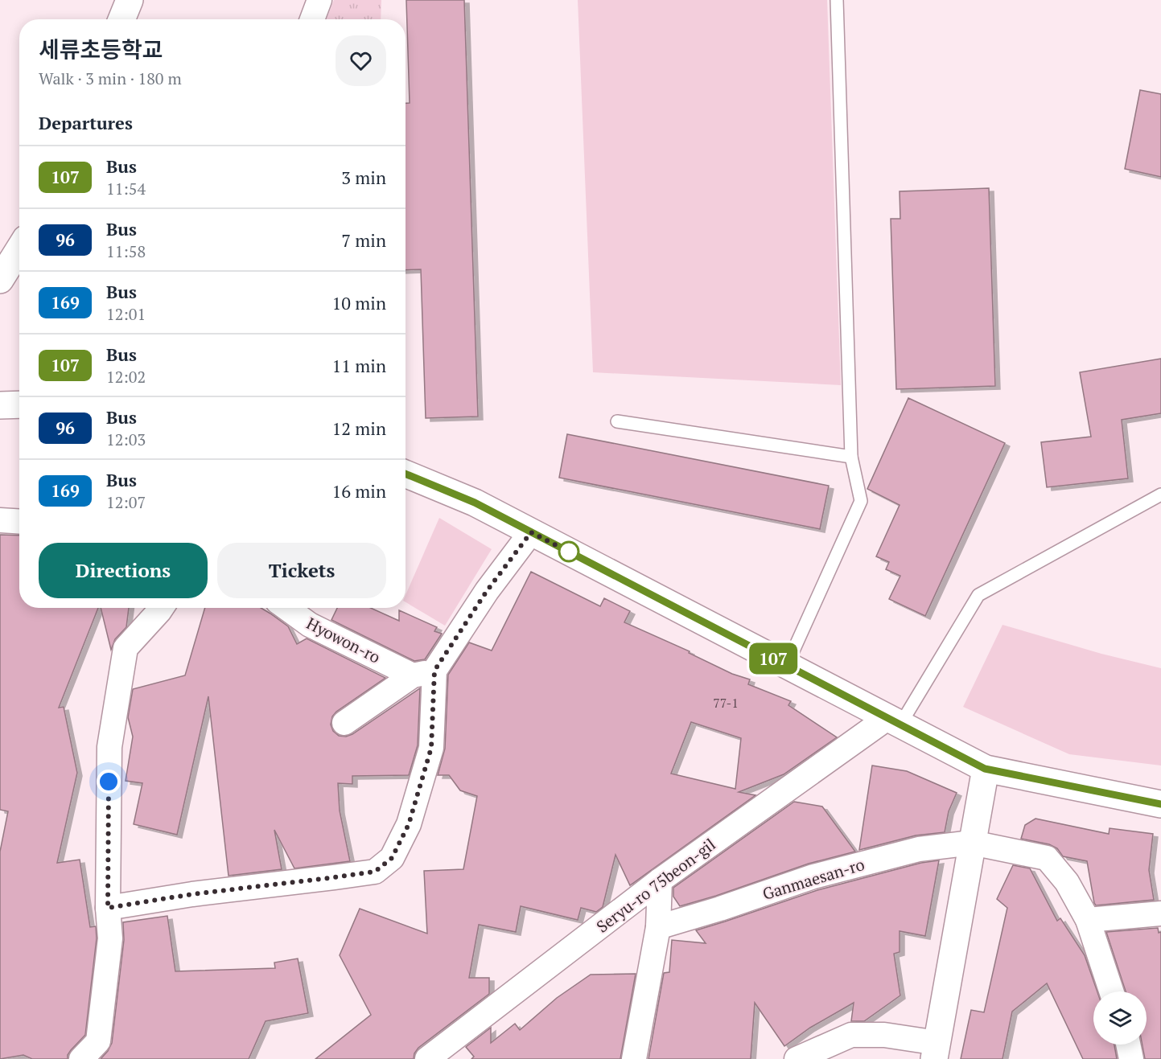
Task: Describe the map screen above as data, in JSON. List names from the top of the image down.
{
  "streets": {
    "street": ["Hyowon-ro", "Ganmaesan-ro", "Seryu-ro 75beon-gil"]
  },
  "lines": ["bus line 107"],
  "house_numbers": ["77-1"],
  "page": {
    "on_map": "107",
    "heading": [
      ["세류초등학교", "Walk · 3 min · 180 m"],
      "Departures"
    ],
    "list": [
      {
        "mark": "107",
        "name": "Bus",
        "note": "11:54",
        "value": "3 min"
      },
      {
        "mark": "96",
        "name": "Bus",
        "note": "11:58",
        "value": "7 min"
      },
      {
        "mark": "169",
        "name": "Bus",
        "note": "12:01",
        "value": "10 min"
      },
      {
        "mark": "107",
        "name": "Bus",
        "note": "12:02",
        "value": "11 min"
      },
      {
        "mark": "96",
        "name": "Bus",
        "note": "12:03",
        "value": "12 min"
      },
      {
        "mark": "169",
        "name": "Bus",
        "note": "12:07",
        "value": "16 min"
      }
    ],
    "buttons": ["Directions", "Tickets"]
  }
}
